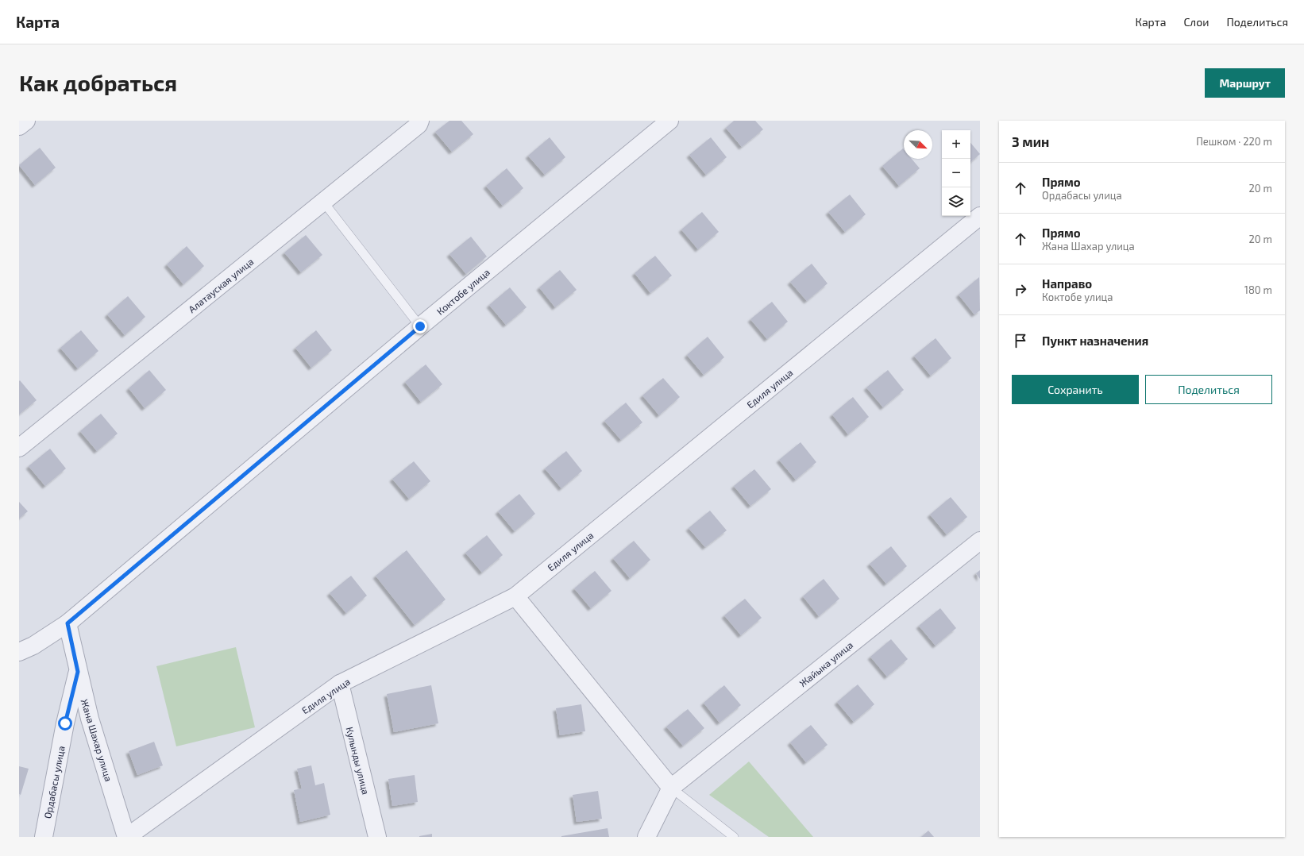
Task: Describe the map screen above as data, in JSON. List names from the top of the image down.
{
  "streets": {
    "street": [
      "Алатауская улица",
      "Коктобе улица",
      "Едиля улица",
      "Жайыка улица",
      "Жана Шахар улица",
      "Кулынды улица",
      "Ордабасы улица"
    ]
  },
  "crossings": [
    ["Коктобе улица", "Жана Шахар улица"],
    ["Едиля улица", "Жана Шахар улица"],
    ["Едиля улица", "Кулынды улица"],
    ["Жана Шахар улица", "Ордабасы улица"]
  ],
  "north": "bottom right",
  "page": {
    "header": "Карта",
    "nav": ["Карта", "Слои", "Поделиться"],
    "buttons": [
      "Маршрут",
      ["Сохранить", "Поделиться"]
    ],
    "title": "Как добраться",
    "heading": ["3 мин", "Пешком · 220 m"],
    "map_buttons": ["+", "−"],
    "list": [
      ["Прямо", "Ордабасы улица", "20 m"],
      ["Прямо", "Жана Шахар улица", "20 m"],
      ["Направо", "Коктобе улица", "180 m"],
      "Пункт назначения"
    ]
  }
}
